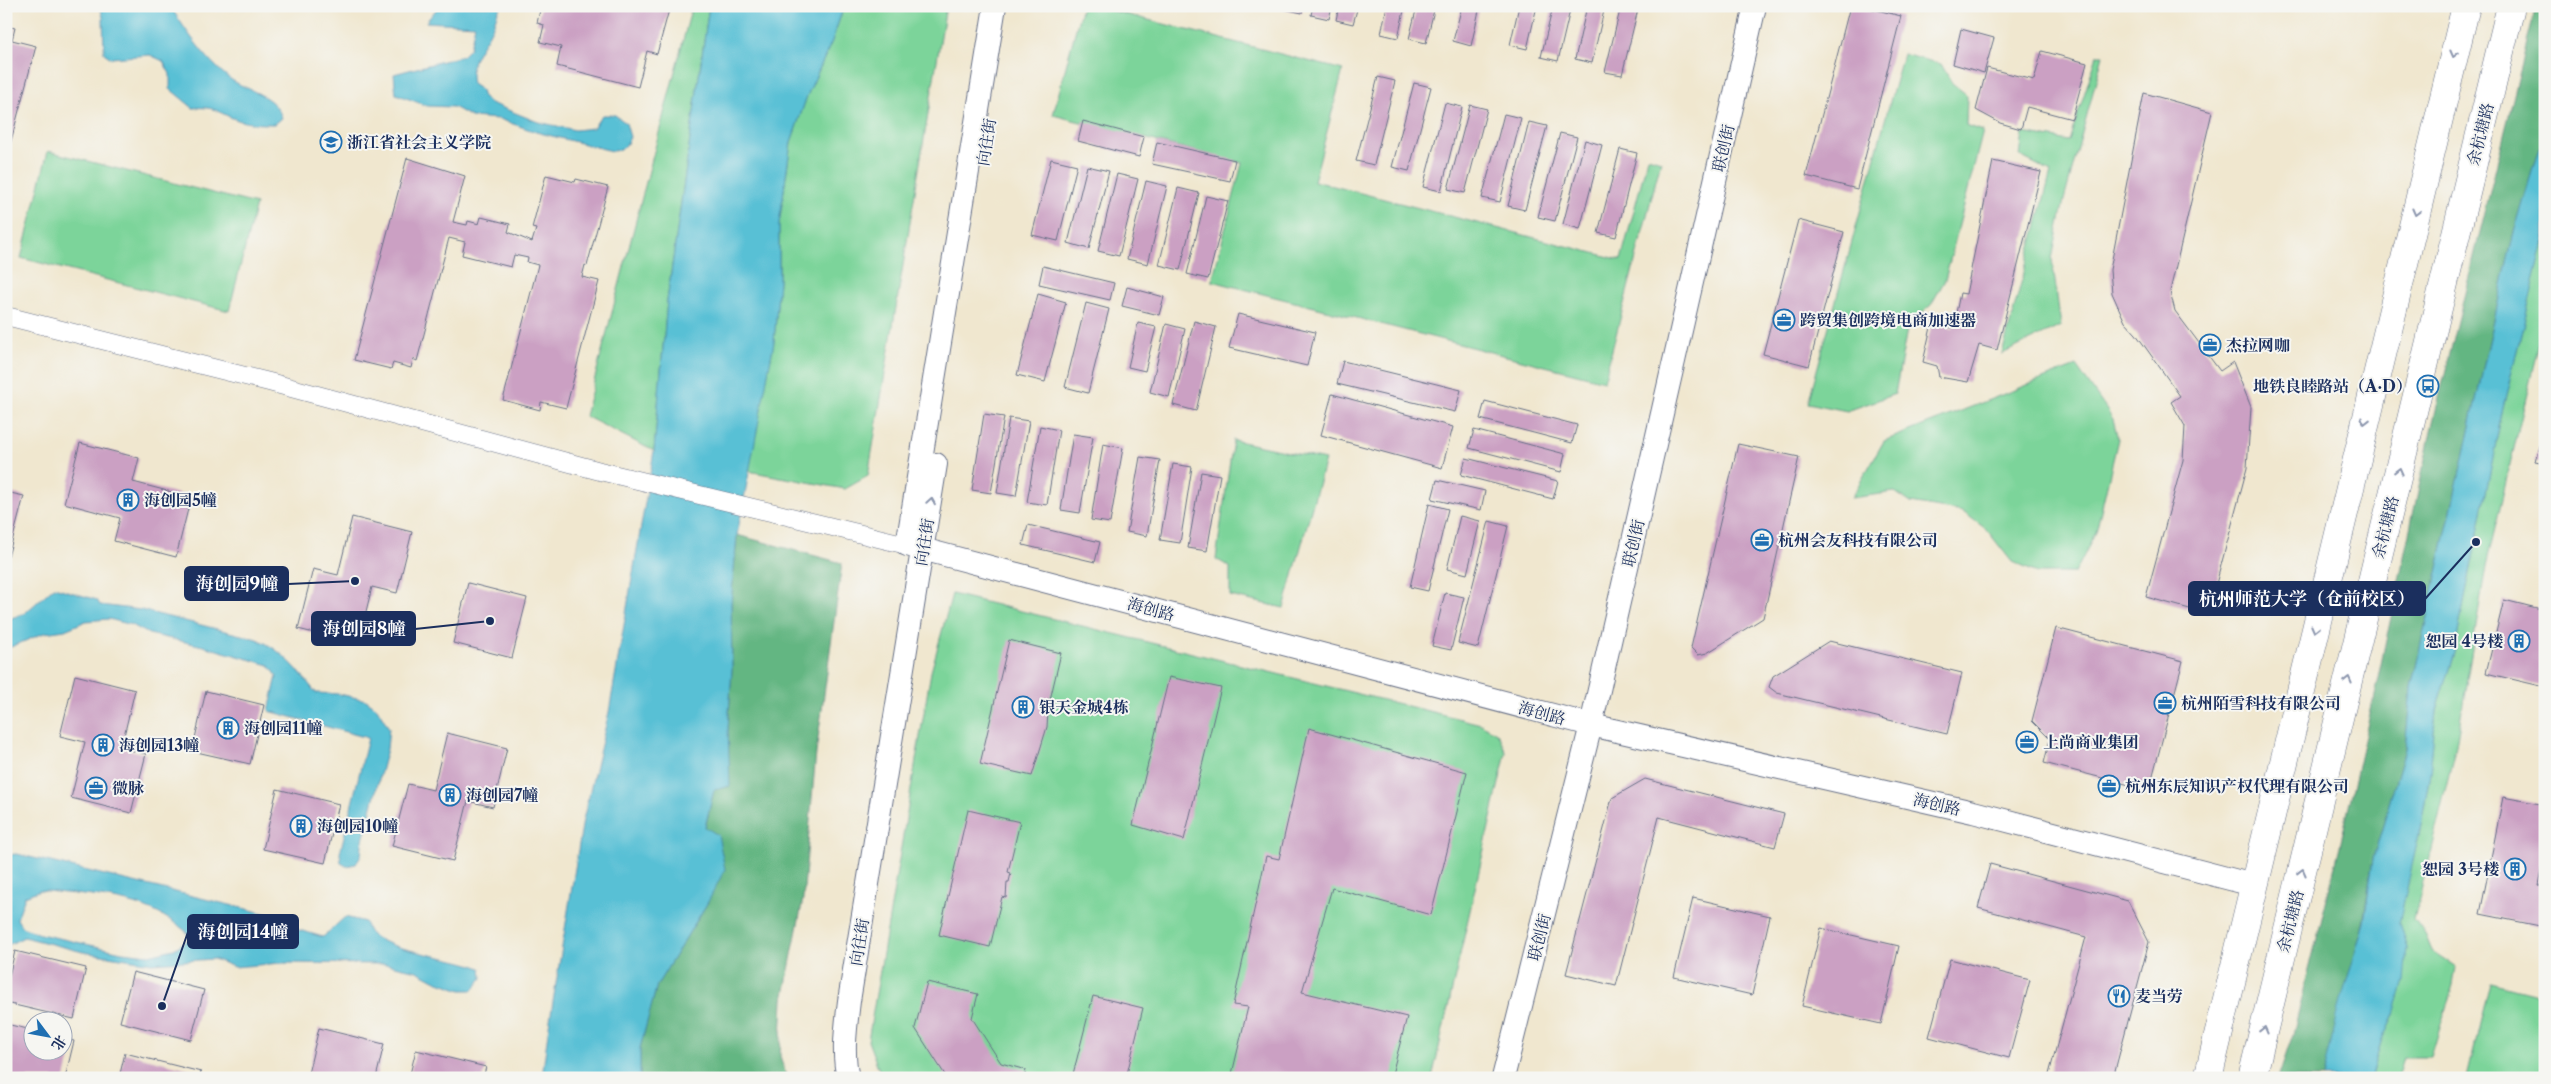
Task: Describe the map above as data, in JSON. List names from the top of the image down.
{
  "streets": {
    "main road": ["余杭塘路"],
    "street": ["向往街", "联创街", "海创路"]
  },
  "crossings": [
    ["向往街", "海创路"],
    ["联创街", "海创路"]
  ],
  "places": {
    "school or university": ["浙江省社会主义学院"],
    "office": [
      "跨贸集创跨境电商加速器",
      "杰拉网咖",
      "杭州会友科技有限公司",
      "杭州陌雪科技有限公司",
      "上尚商业集团",
      "杭州东辰知识产权代理有限公司",
      "微脉"
    ],
    "bus stop": ["地铁良睦路站（A·D）"],
    "building": [
      "海创园5幢",
      "恕园 4号楼",
      "银天金城4栋",
      "海创园11幢",
      "海创园13幢",
      "海创园7幢",
      "海创园10幢",
      "恕园 3号楼"
    ],
    "other": [
      "杭州师范大学（仓前校区）",
      "海创园9幢",
      "海创园8幢",
      "海创园14幢"
    ],
    "restaurant": ["麦当劳"]
  },
  "north": "bottom right"
}
